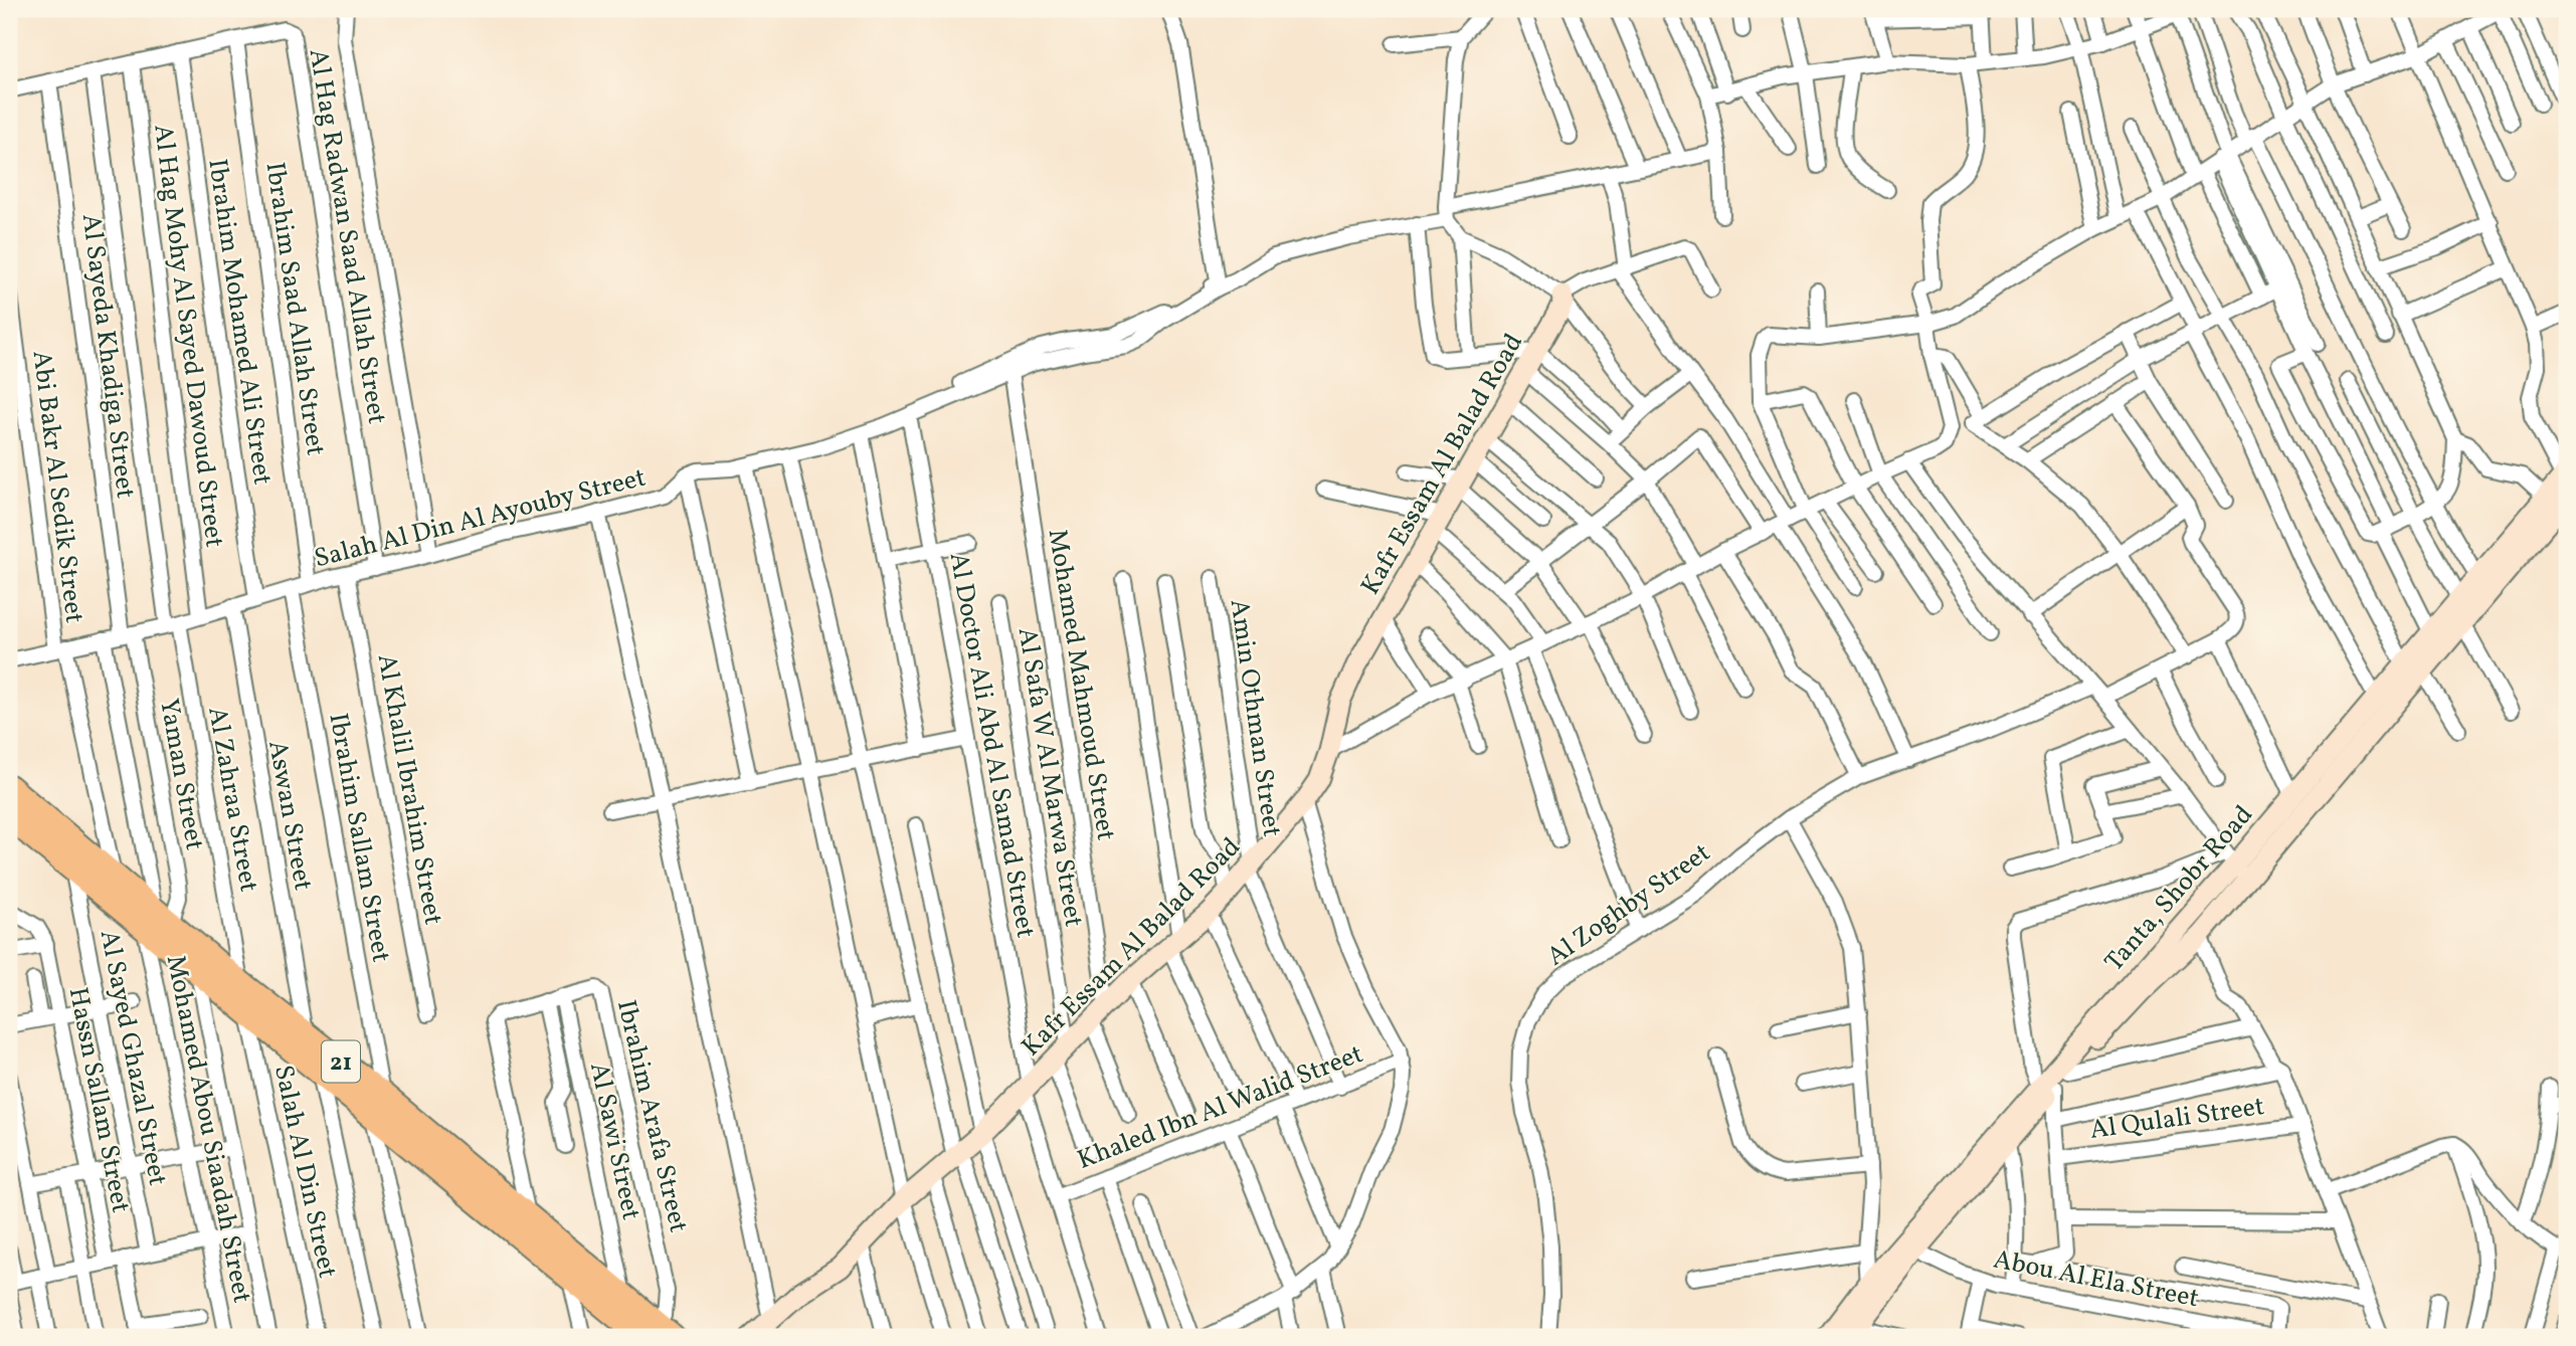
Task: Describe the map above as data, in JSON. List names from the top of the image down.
{
  "streets": {
    "highway": ["21"],
    "street": [
      "Al Hag Radwan Saad Allah Street",
      "Ibrahim Saad Allah Street",
      "Ibrahim Mohamed Ali Street",
      "Al Hag Mohy Al Sayed Dawoud Street",
      "Al Sayeda Khadiga Street",
      "Kafr Essam Al Balad Road",
      "Abi Bakr Al Sedik Street",
      "Salah Al Din Al Ayouby Street",
      "Mohamed Mahmoud Street",
      "Amin Othman Street",
      "Al Doctor Ali Abd Al Samad Street",
      "Yaman Street",
      "Al Safa W Al Marwa Street",
      "Al Khalil Ibrahim Street",
      "Al Zahraa Street",
      "Aswan Street",
      "Ibrahim Sallam Street",
      "Tanta, Shobr Road",
      "Al Zoghby Street",
      "Al Sayed Ghazal Street",
      "Hassn Sallam Street",
      "Khaled Ibn Al Walid Street",
      "Ibrahim Arafa Street",
      "Al Qulali Street",
      "Mohamed Abou Siaadah Street",
      "Al Sawi Street",
      "Salah Al Din Street",
      "Abou Al Ela Street"
    ]
  },
  "crossings": [
    ["Al Hag Radwan Saad Allah Street", "Ibrahim Saad Allah Street"],
    ["Al Hag Radwan Saad Allah Street", "Ibrahim Mohamed Ali Street"],
    ["Al Hag Radwan Saad Allah Street", "Al Hag Mohy Al Sayed Dawoud Street"],
    ["Al Hag Radwan Saad Allah Street", "Al Sayeda Khadiga Street"],
    ["Al Hag Radwan Saad Allah Street", "Salah Al Din Al Ayouby Street"],
    ["Al Hag Radwan Saad Allah Street", "Al Zahraa Street"],
    ["Ibrahim Saad Allah Street", "Salah Al Din Al Ayouby Street"],
    ["Ibrahim Mohamed Ali Street", "Salah Al Din Al Ayouby Street"],
    ["Al Hag Mohy Al Sayed Dawoud Street", "Salah Al Din Al Ayouby Street"],
    ["Al Sayeda Khadiga Street", "Salah Al Din Al Ayouby Street"],
    ["Al Sayeda Khadiga Street", "Yaman Street"],
    ["Kafr Essam Al Balad Road", "Mohamed Mahmoud Street"],
    ["Kafr Essam Al Balad Road", "Amin Othman Street"],
    ["Kafr Essam Al Balad Road", "Al Doctor Ali Abd Al Samad Street"],
    ["Kafr Essam Al Balad Road", "Al Safa W Al Marwa Street"],
    ["Abi Bakr Al Sedik Street", "Salah Al Din Al Ayouby Street"],
    ["Abi Bakr Al Sedik Street", "21"],
    ["Salah Al Din Al Ayouby Street", "Yaman Street"],
    ["Salah Al Din Al Ayouby Street", "Al Khalil Ibrahim Street"],
    ["Salah Al Din Al Ayouby Street", "Al Zahraa Street"],
    ["Salah Al Din Al Ayouby Street", "Aswan Street"],
    ["Salah Al Din Al Ayouby Street", "Ibrahim Sallam Street"],
    ["Amin Othman Street", "Khaled Ibn Al Walid Street"],
    ["Al Doctor Ali Abd Al Samad Street", "Khaled Ibn Al Walid Street"],
    ["Yaman Street", "21"],
    ["Yaman Street", "Mohamed Abou Siaadah Street"],
    ["Al Zahraa Street", "21"],
    ["Aswan Street", "21"],
    ["Ibrahim Sallam Street", "21"],
    ["Tanta, Shobr Road", "Abou Al Ela Street"],
    ["Al Sayed Ghazal Street", "21"],
    ["21", "Ibrahim Arafa Street"],
    ["21", "Mohamed Abou Siaadah Street"],
    ["21", "Al Sawi Street"],
    ["21", "Salah Al Din Street"],
    ["Ibrahim Arafa Street", "Al Sawi Street"]
  ]
}
